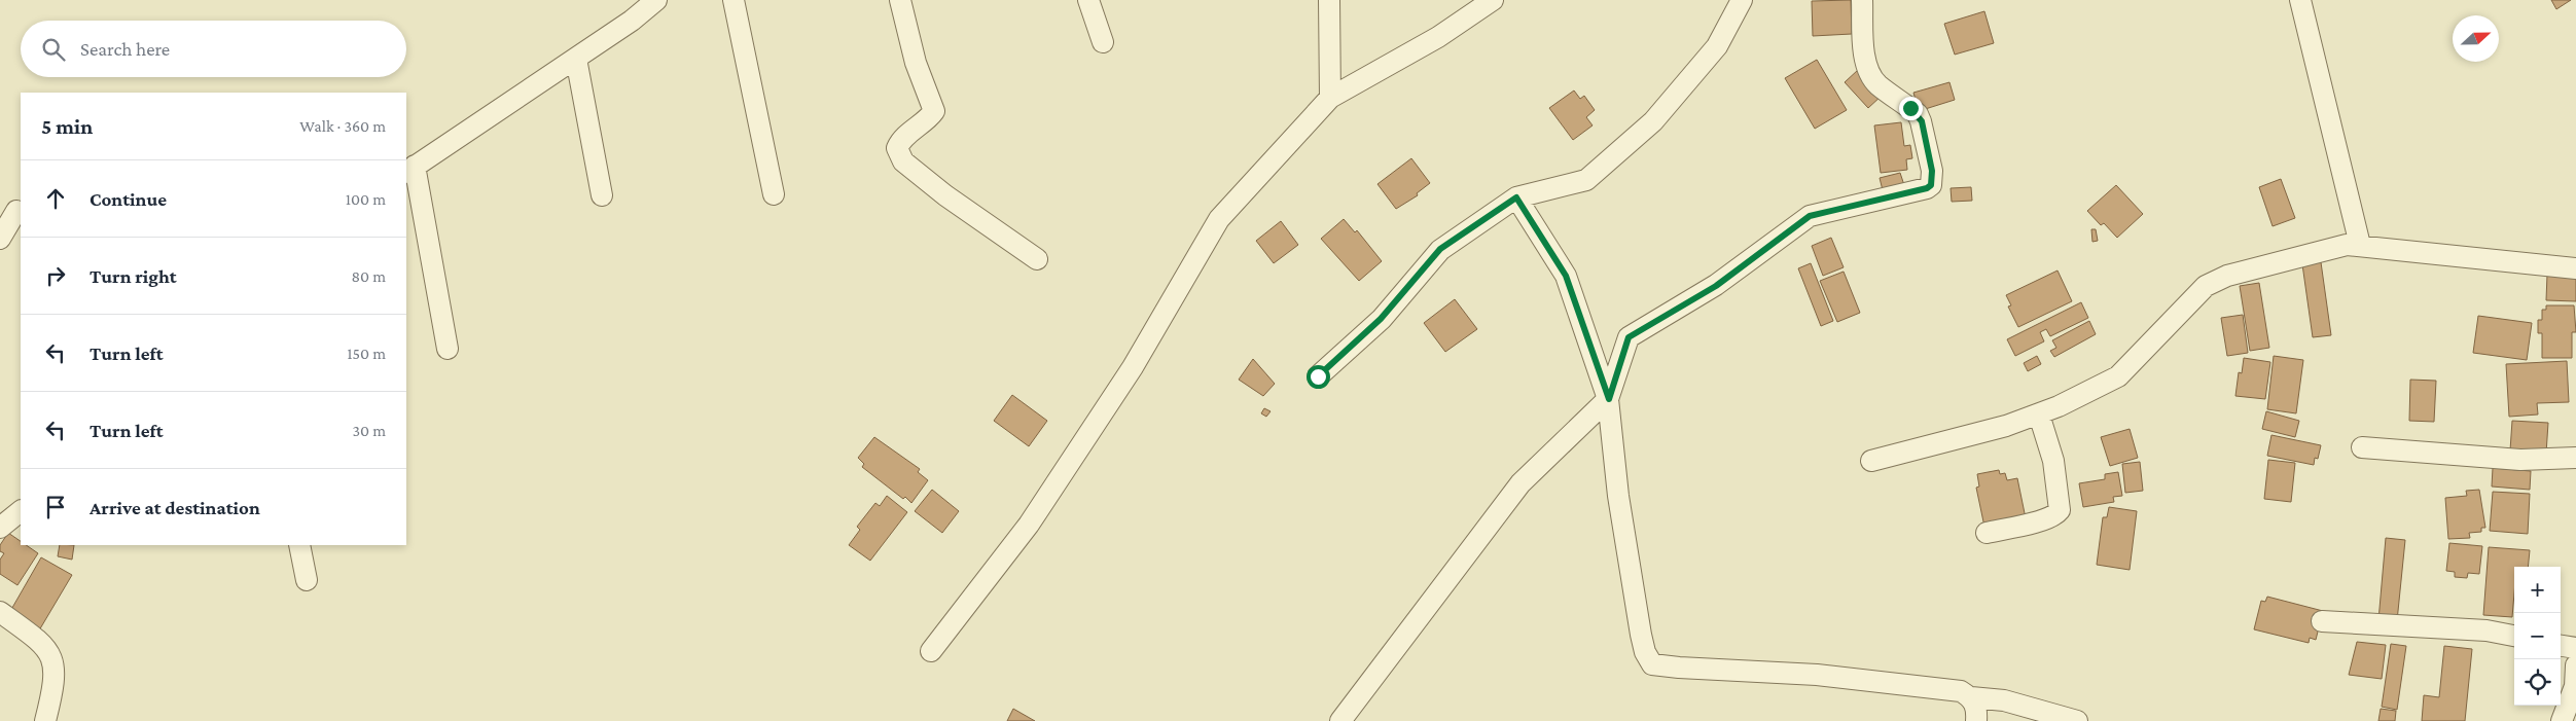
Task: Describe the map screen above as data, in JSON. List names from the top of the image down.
{
  "north": "right",
  "page": {
    "search": "Search here",
    "heading": ["5 min", "Walk · 360 m"],
    "list": [
      ["Continue", "100 m"],
      ["Turn right", "80 m"],
      ["Turn left", "150 m"],
      ["Turn left", "30 m"],
      "Arrive at destination"
    ],
    "map_buttons": ["+", "−"]
  }
}
